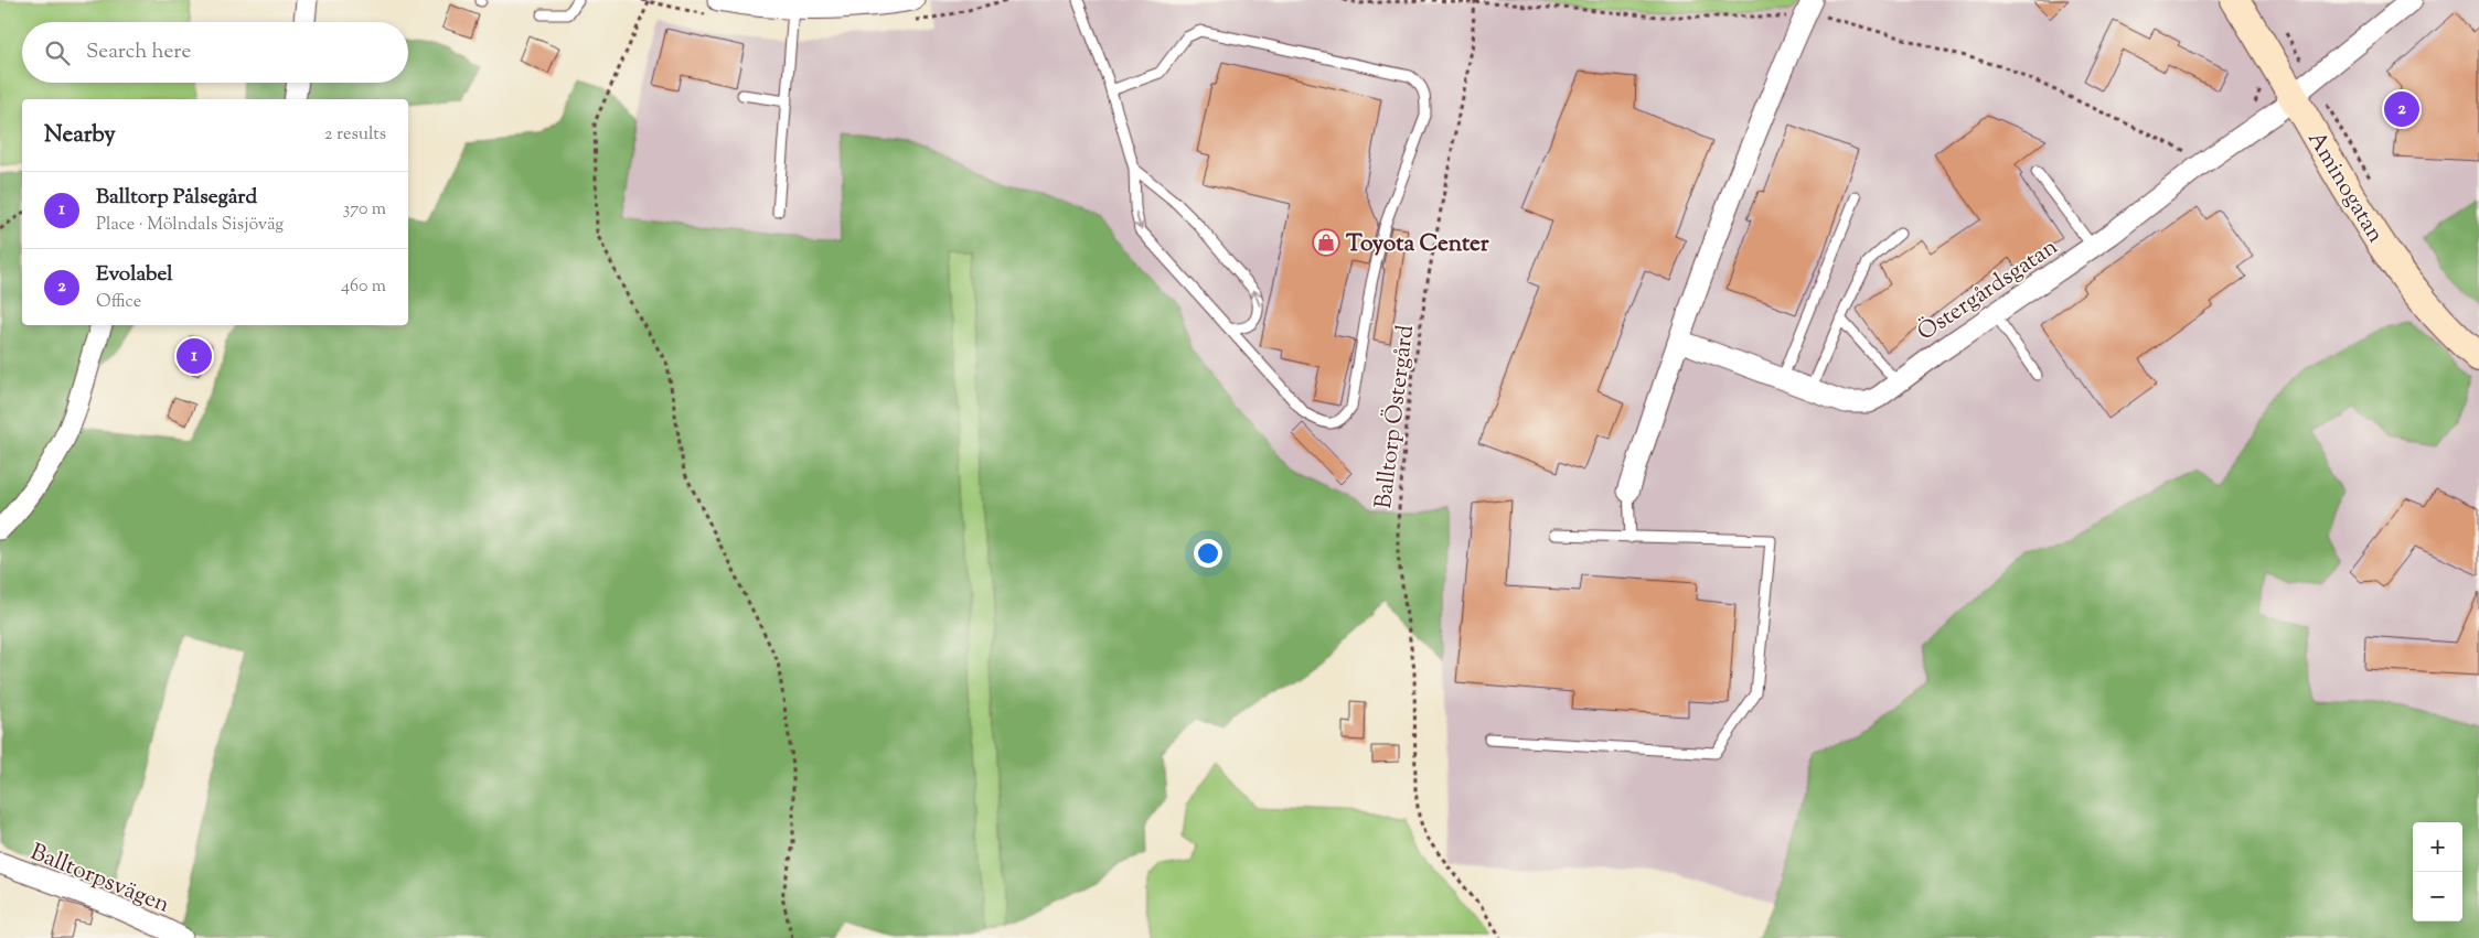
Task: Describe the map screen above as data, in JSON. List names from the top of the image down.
{
  "streets": {
    "street": ["Aminogatan", "Östergårdsgatan", "Balltorpsvägen"],
    "path": ["Balltorp Östergård"]
  },
  "crossings": [
    ["Aminogatan", "Östergårdsgatan"]
  ],
  "places": {
    "shop": ["Toyota Center"]
  },
  "page": {
    "search": "Search here",
    "pins": ["2", "1"],
    "heading": ["Nearby", "2 results"],
    "list": [
      {
        "mark": "1",
        "name": "Balltorp Pålsegård",
        "note": "Place · Mölndals Sisjöväg",
        "value": "370 m"
      },
      {
        "mark": "2",
        "name": "Evolabel",
        "note": "Office",
        "value": "460 m"
      }
    ],
    "map_buttons": ["+", "−"]
  }
}
